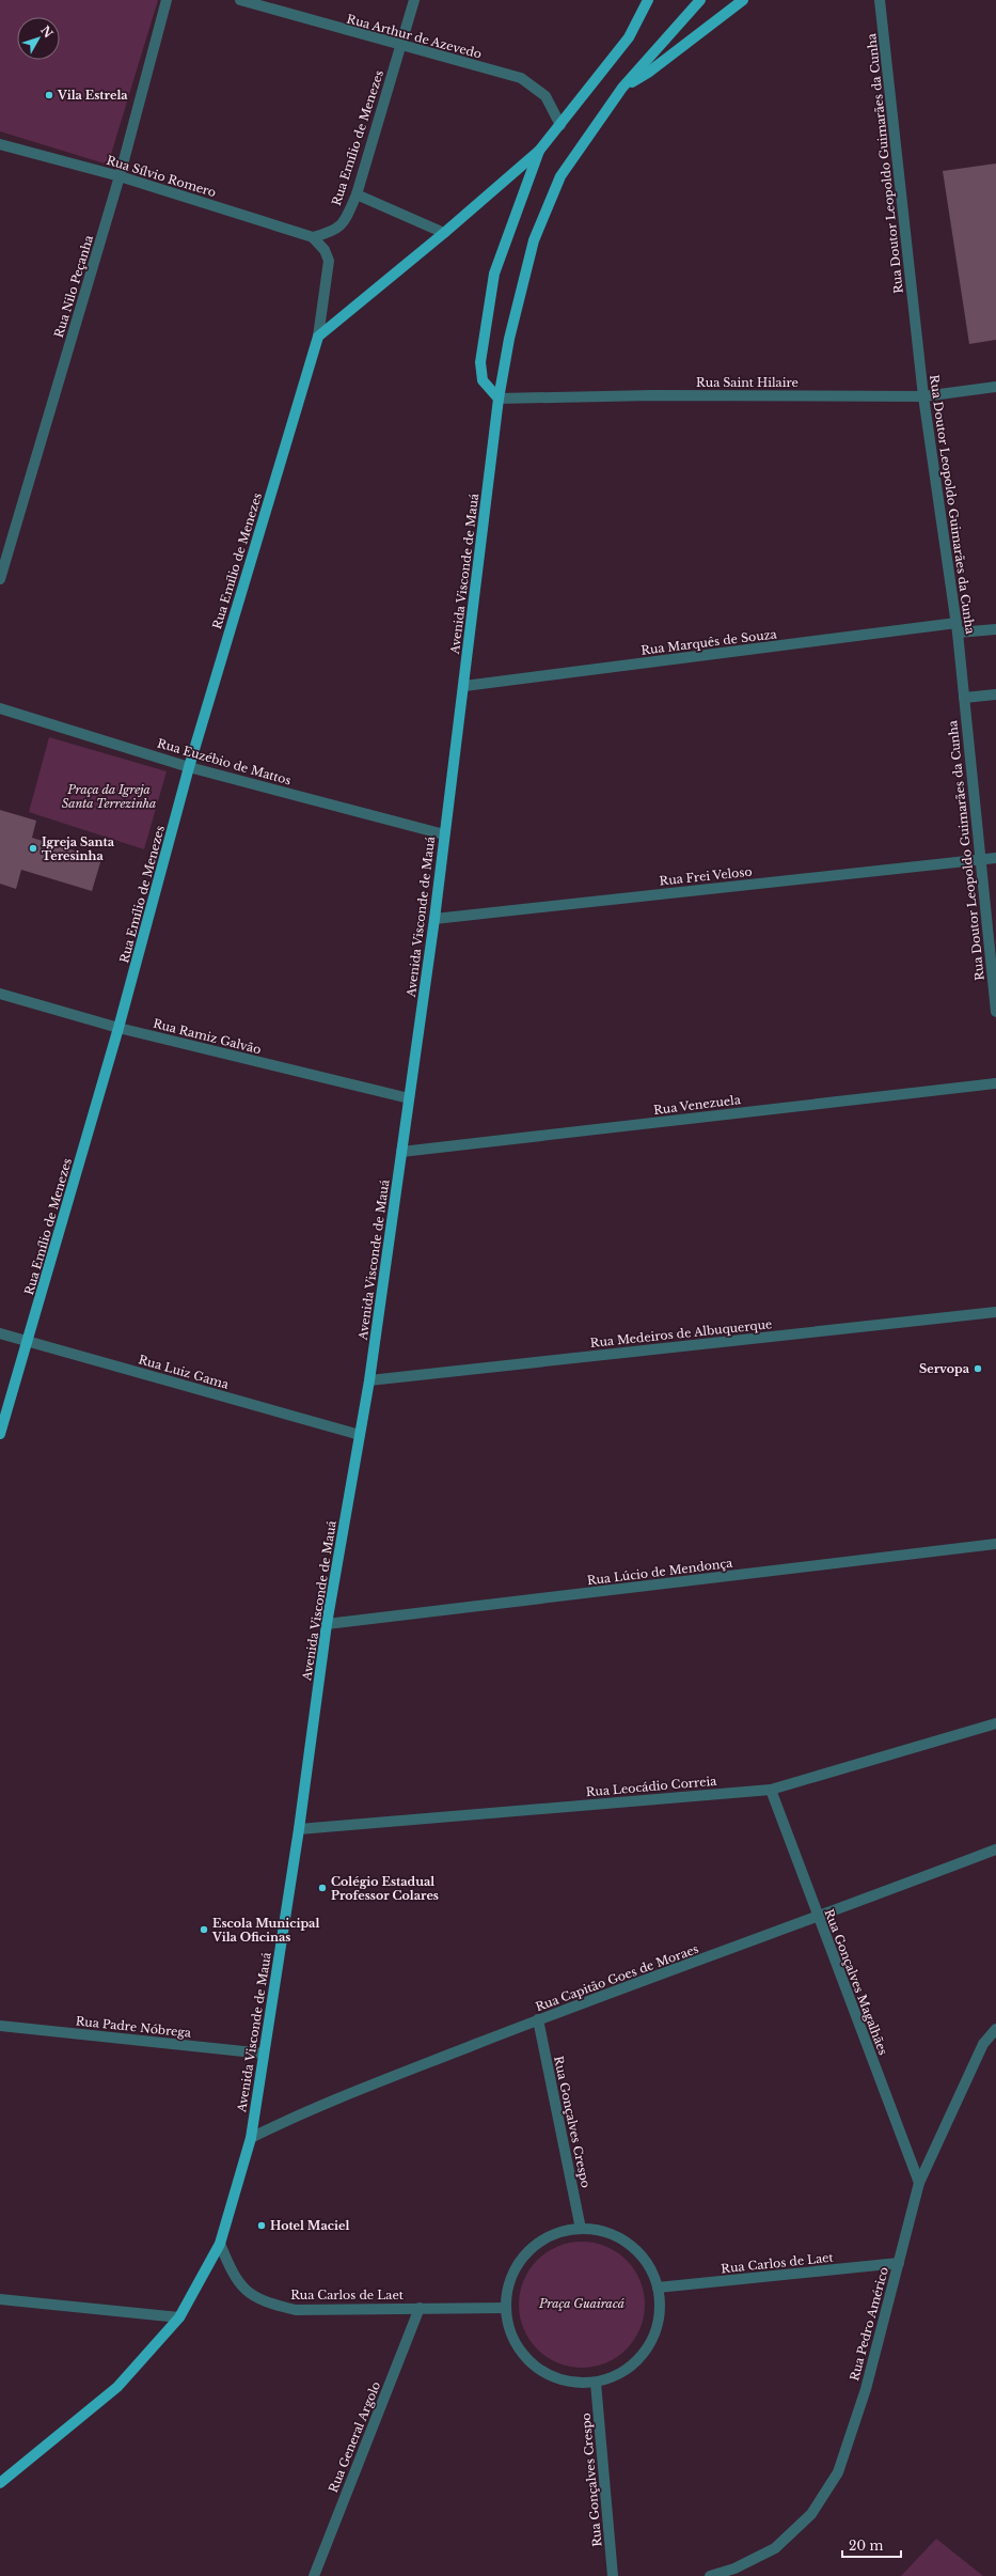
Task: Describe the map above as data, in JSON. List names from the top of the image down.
{
  "streets": {
    "main road": ["Rua Emílio de Menezes", "Avenida Visconde de Mauá"],
    "street": [
      "Rua Arthur de Azevedo",
      "Rua Doutor Leopoldo Guimarães da Cunha",
      "Rua Sílvio Romero",
      "Rua Nilo Peçanha",
      "Rua Saint Hilaire",
      "Rua Marquês de Souza",
      "Rua Euzébio de Mattos",
      "Rua Frei Veloso",
      "Rua Ramiz Galvão",
      "Rua Venezuela",
      "Rua Medeiros de Albuquerque",
      "Rua Luiz Gama",
      "Rua Lúcio de Mendonça",
      "Rua Leocádio Correia",
      "Rua Capitão Goes de Moraes",
      "Rua Gonçalves Magalhães",
      "Rua Padre Nóbrega",
      "Rua Gonçalves Crespo",
      "Rua Carlos de Laet",
      "Rua Pedro Américo",
      "Rua General Argolo"
    ]
  },
  "crossings": [
    ["Rua Arthur de Azevedo", "Rua Emílio de Menezes"],
    ["Rua Emílio de Menezes", "Rua Sílvio Romero"],
    ["Rua Emílio de Menezes", "Rua Euzébio de Mattos"],
    ["Rua Emílio de Menezes", "Rua Ramiz Galvão"],
    ["Rua Emílio de Menezes", "Rua Luiz Gama"],
    ["Rua Doutor Leopoldo Guimarães da Cunha", "Rua Saint Hilaire"],
    ["Rua Doutor Leopoldo Guimarães da Cunha", "Rua Marquês de Souza"],
    ["Rua Doutor Leopoldo Guimarães da Cunha", "Rua Frei Veloso"],
    ["Rua Sílvio Romero", "Rua Nilo Peçanha"],
    ["Rua Saint Hilaire", "Avenida Visconde de Mauá"],
    ["Avenida Visconde de Mauá", "Rua Marquês de Souza"],
    ["Avenida Visconde de Mauá", "Rua Euzébio de Mattos"],
    ["Avenida Visconde de Mauá", "Rua Frei Veloso"],
    ["Avenida Visconde de Mauá", "Rua Ramiz Galvão"],
    ["Avenida Visconde de Mauá", "Rua Venezuela"],
    ["Avenida Visconde de Mauá", "Rua Medeiros de Albuquerque"],
    ["Avenida Visconde de Mauá", "Rua Luiz Gama"],
    ["Avenida Visconde de Mauá", "Rua Lúcio de Mendonça"],
    ["Avenida Visconde de Mauá", "Rua Leocádio Correia"],
    ["Avenida Visconde de Mauá", "Rua Capitão Goes de Moraes"],
    ["Avenida Visconde de Mauá", "Rua Padre Nóbrega"],
    ["Avenida Visconde de Mauá", "Rua Carlos de Laet"],
    ["Rua Leocádio Correia", "Rua Gonçalves Magalhães"],
    ["Rua Capitão Goes de Moraes", "Rua Gonçalves Magalhães"],
    ["Rua Capitão Goes de Moraes", "Rua Gonçalves Crespo"],
    ["Rua Gonçalves Magalhães", "Rua Pedro Américo"],
    ["Rua Carlos de Laet", "Rua Pedro Américo"],
    ["Rua Carlos de Laet", "Rua General Argolo"]
  ],
  "parks": ["Praça da Igreja Santa Terrezinha", "Praça Guairacá"],
  "places": [
    "Vila Estrela",
    "Igreja Santa Teresinha",
    "Servopa",
    "Colégio Estadual Professor Colares",
    "Escola Municipal Vila Oficinas",
    "Hotel Maciel"
  ],
  "scale_bar": "20 m",
  "north": "top right"
}
